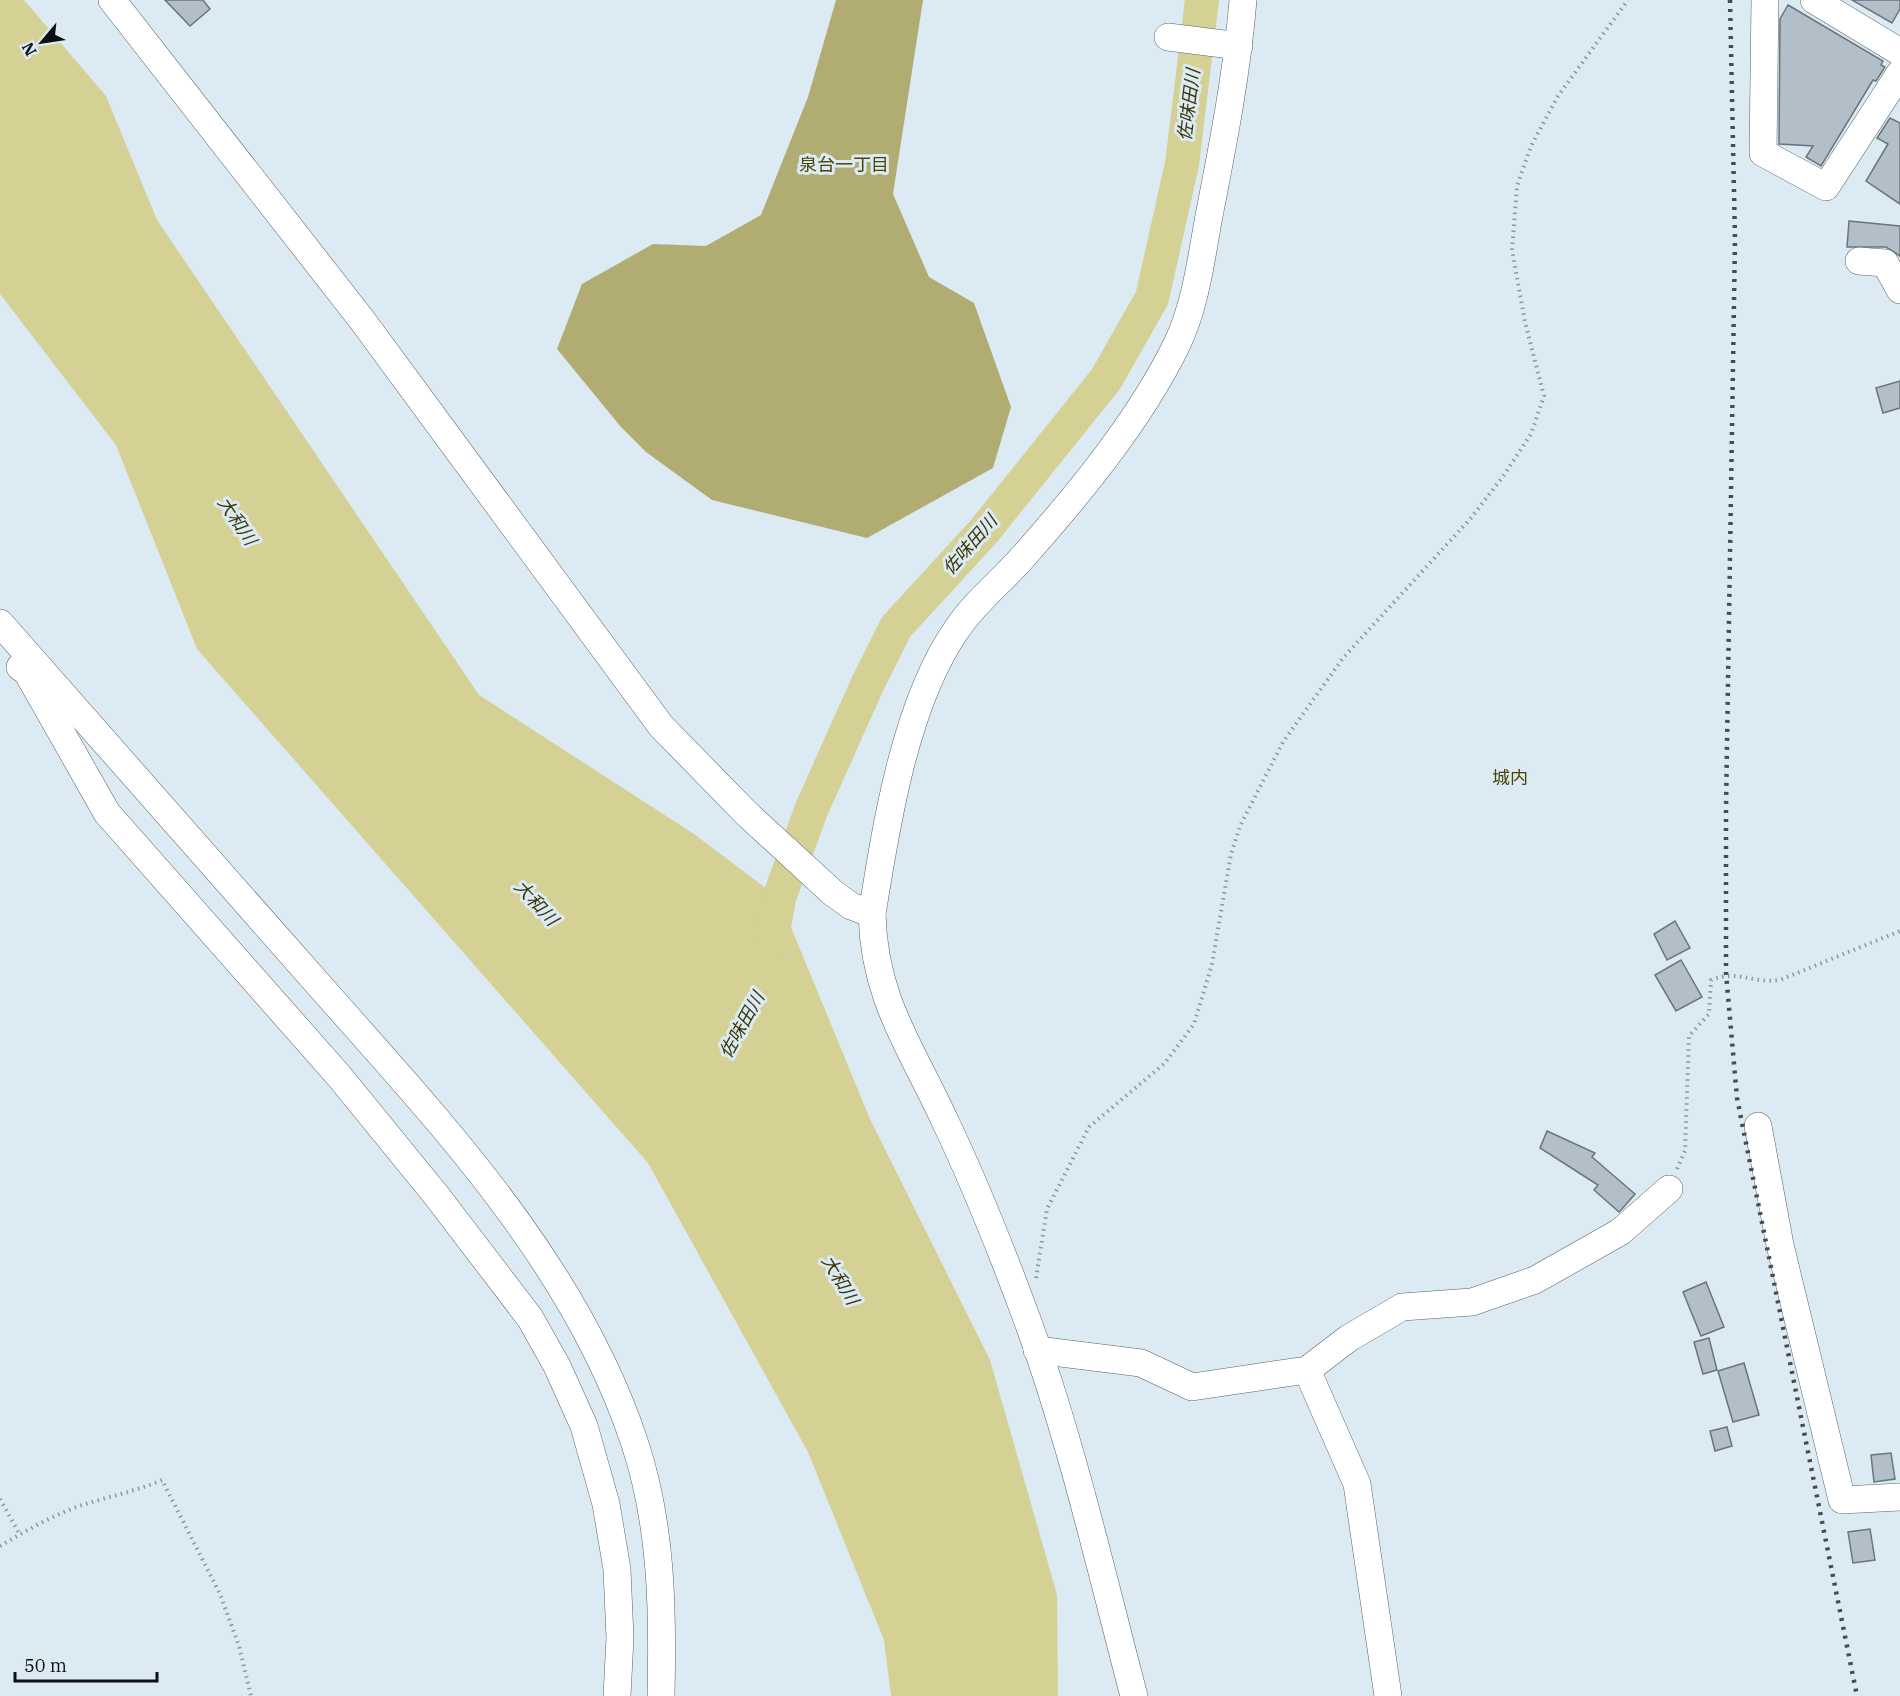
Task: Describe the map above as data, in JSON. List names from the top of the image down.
{
  "districts": ["泉台一丁目", "城内"],
  "water": ["佐味田川", "大和川"],
  "scale_bar": "50 m",
  "north": "bottom left"
}
